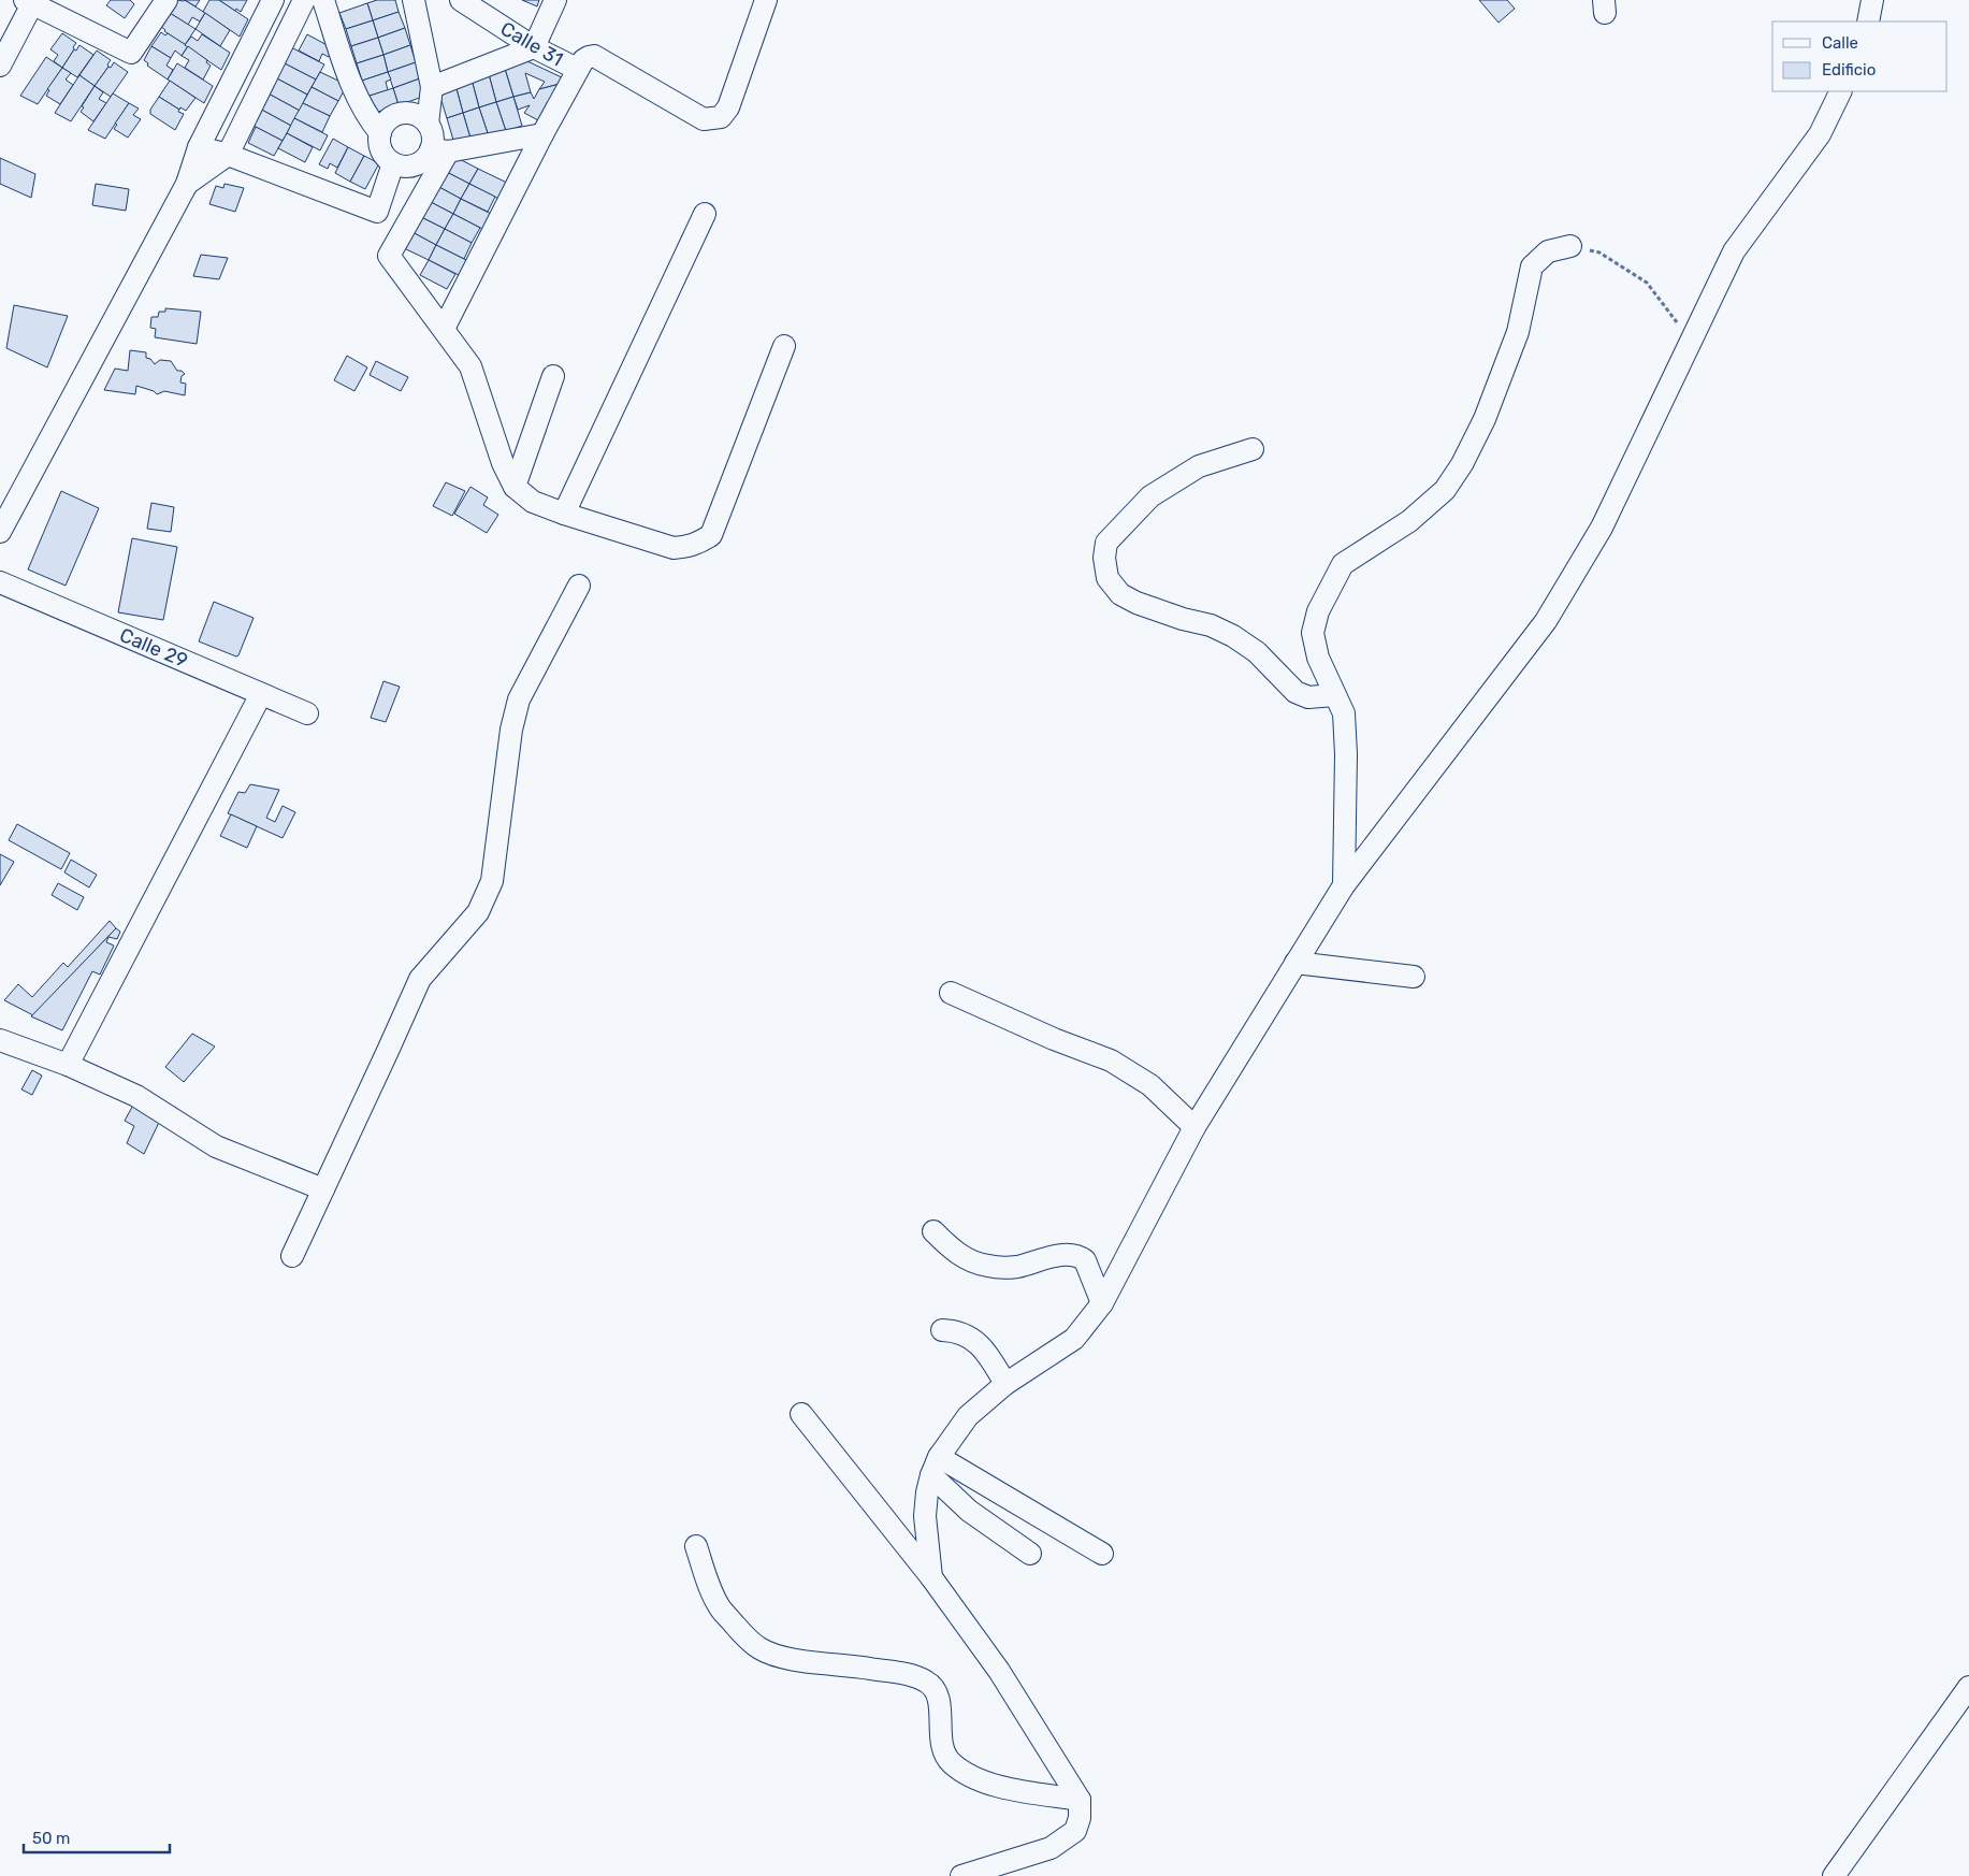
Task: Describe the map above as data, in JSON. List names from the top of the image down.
{
  "streets": {
    "street": ["Calle 31", "Calle 29"]
  },
  "legend": ["Calle", "Edificio"],
  "scale_bar": "50 m"
}
